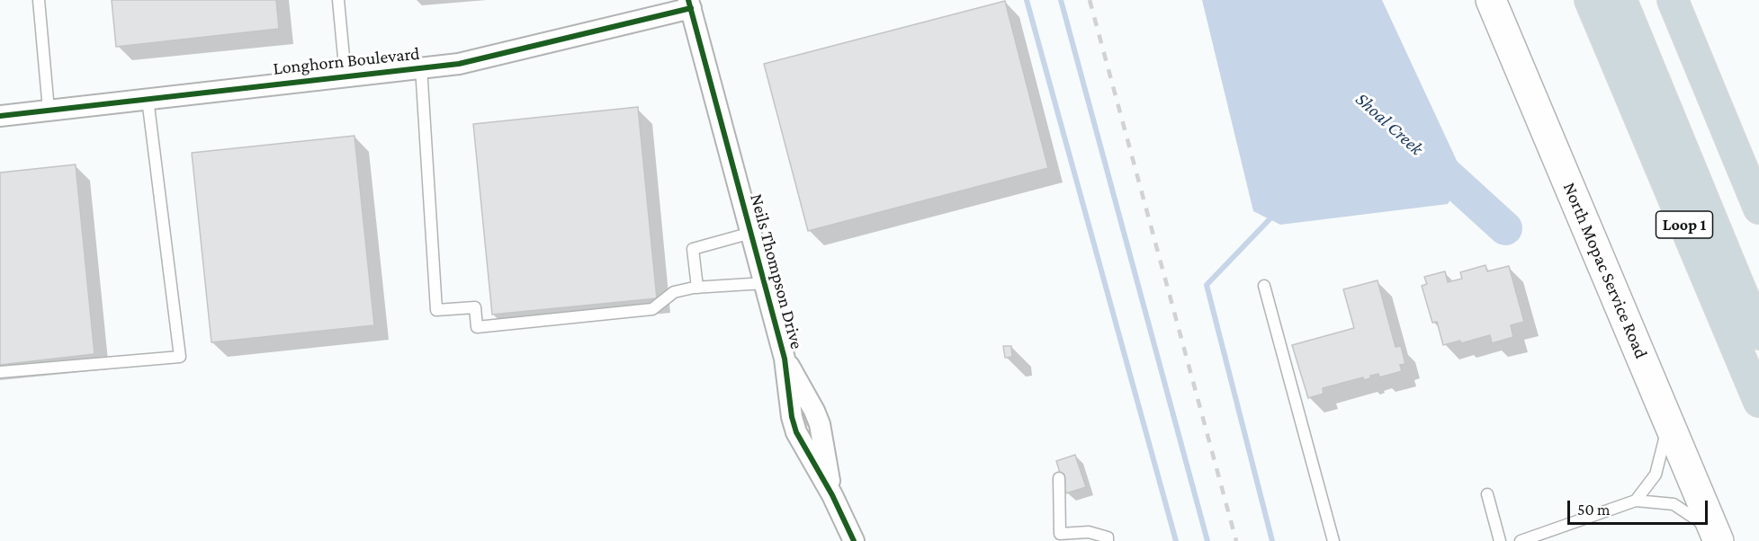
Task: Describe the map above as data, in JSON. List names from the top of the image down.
{
  "streets": {
    "highway": ["Loop 1"],
    "main road": ["North Mopac Service Road"],
    "street": ["Longhorn Boulevard", "Neils Thompson Drive"]
  },
  "crossings": [
    ["Longhorn Boulevard", "Neils Thompson Drive"]
  ],
  "water": ["Shoal Creek"],
  "scale_bar": "50 m"
}
